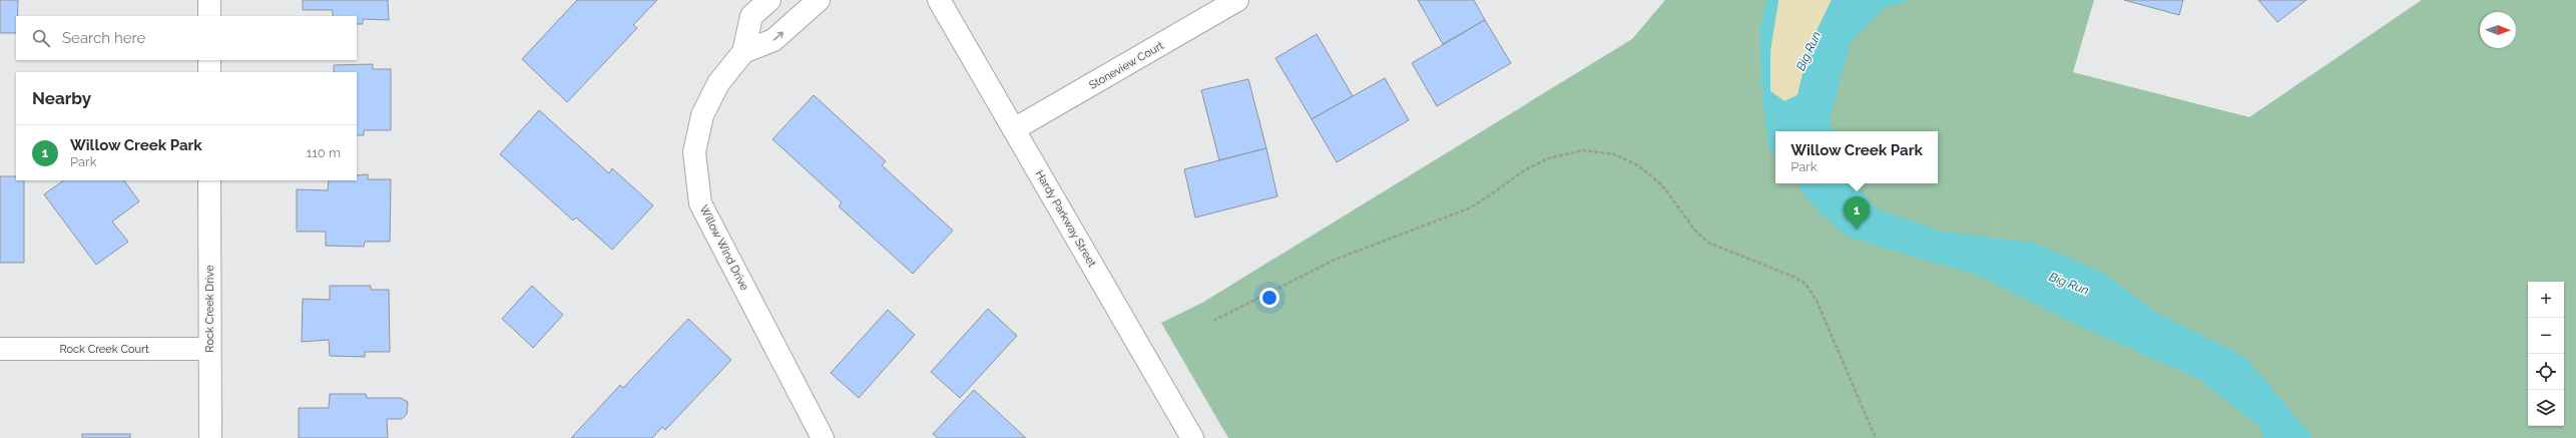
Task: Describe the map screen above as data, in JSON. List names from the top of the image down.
{
  "streets": {
    "street": [
      "Stoneview Court",
      "Hardy Parkway Street",
      "Willow Wind Drive",
      "Rock Creek Drive",
      "Rock Creek Court"
    ]
  },
  "crossings": [
    ["Stoneview Court", "Hardy Parkway Street"],
    ["Rock Creek Drive", "Rock Creek Court"]
  ],
  "water": ["Big Run"],
  "north": "right",
  "page": {
    "search": "Search here",
    "heading": "Nearby",
    "list": [
      {
        "mark": "1",
        "name": "Willow Creek Park",
        "note": "Park",
        "value": "110 m"
      }
    ],
    "popup": ["Willow Creek Park", "Park"],
    "pins": "1",
    "map_buttons": ["+", "−"]
  }
}
